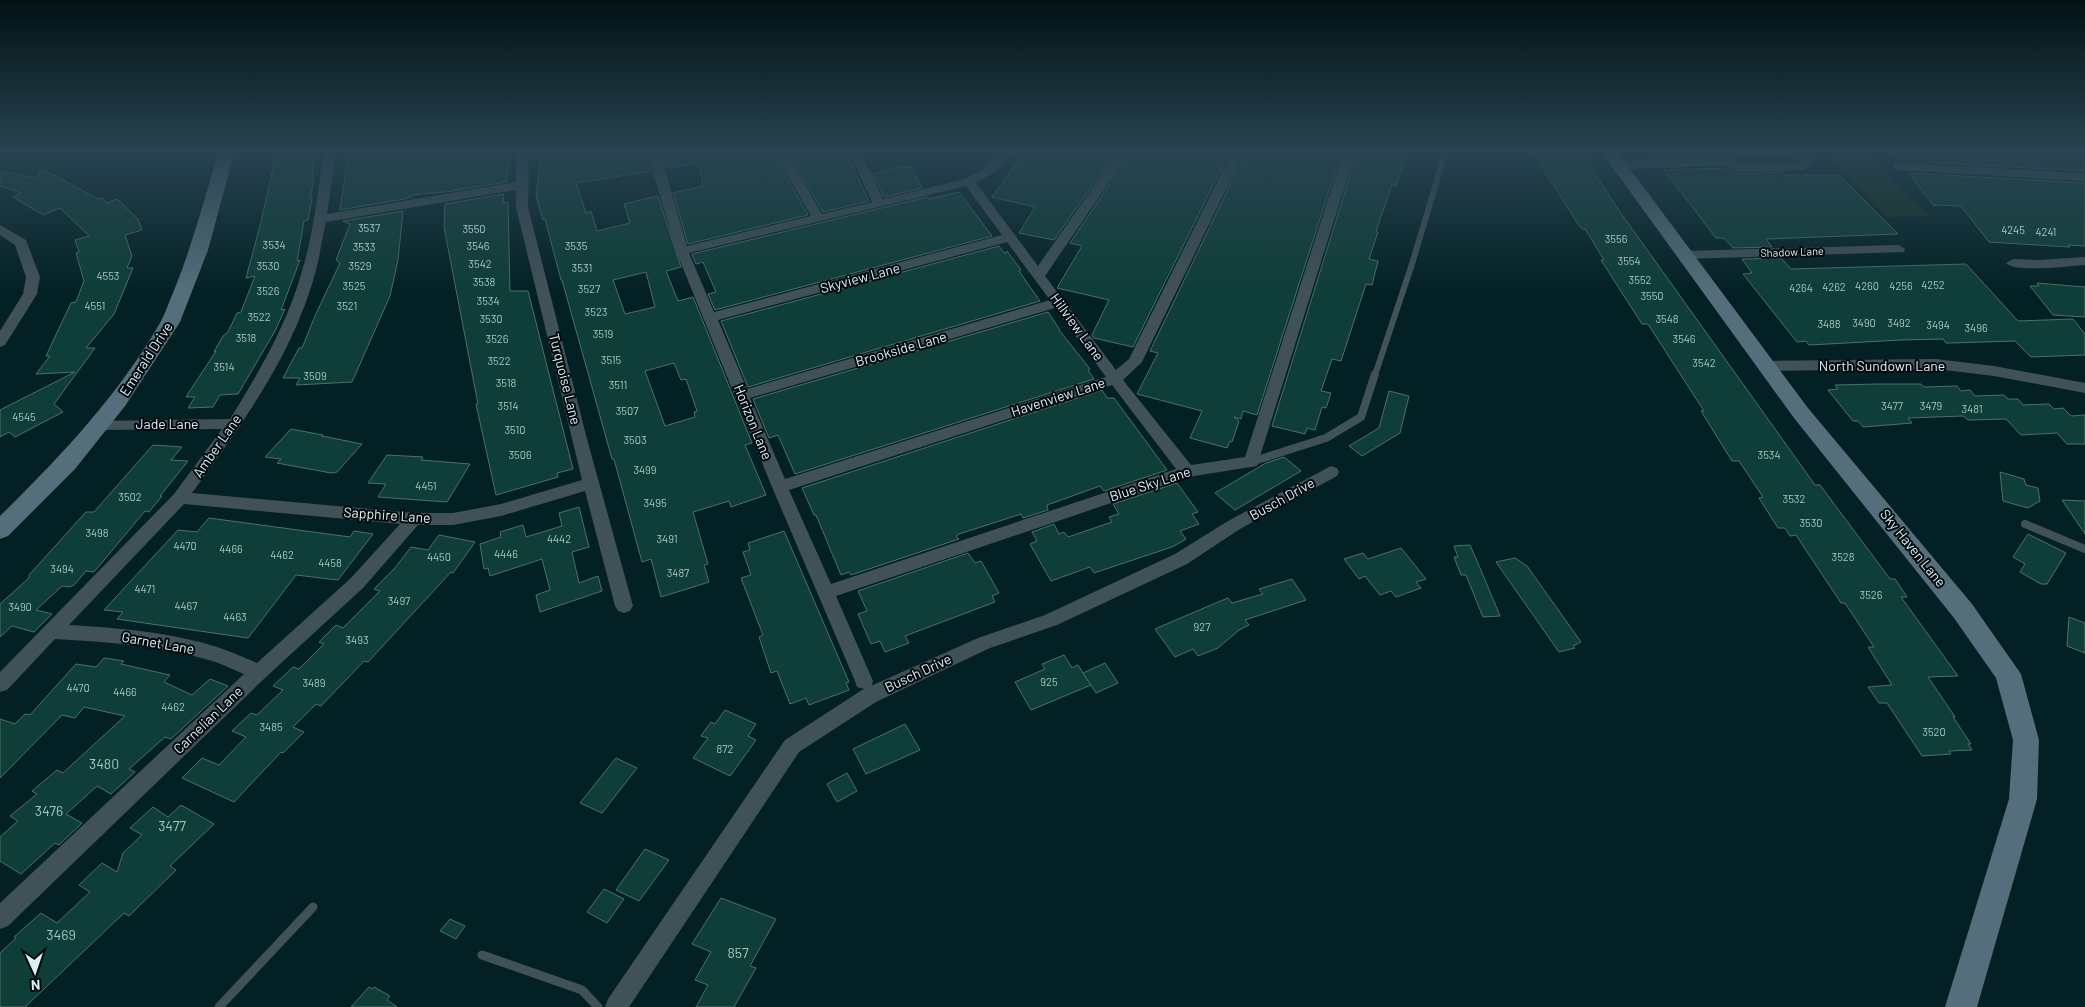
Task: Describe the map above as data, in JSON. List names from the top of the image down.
{
  "streets": {
    "street": [
      "Shadow Lane",
      "Skyview Lane",
      "Hillview Lane",
      "Brookside Lane",
      "Emerald Drive",
      "North Sundown Lane",
      "Turquoise Lane",
      "Havenview Lane",
      "Horizon Lane",
      "Jade Lane",
      "Amber Lane",
      "Blue Sky Lane",
      "Busch Drive",
      "Sapphire Lane",
      "Sky Haven Lane",
      "Garnet Lane",
      "Carnelian Lane"
    ]
  },
  "crossings": [
    ["Shadow Lane", "Sky Haven Lane"],
    ["Skyview Lane", "Hillview Lane"],
    ["Skyview Lane", "Horizon Lane"],
    ["Hillview Lane", "Brookside Lane"],
    ["Hillview Lane", "Havenview Lane"],
    ["Hillview Lane", "Blue Sky Lane"],
    ["Brookside Lane", "Horizon Lane"],
    ["Emerald Drive", "Jade Lane"],
    ["North Sundown Lane", "Sky Haven Lane"],
    ["Turquoise Lane", "Sapphire Lane"],
    ["Havenview Lane", "Horizon Lane"],
    ["Horizon Lane", "Blue Sky Lane"],
    ["Jade Lane", "Amber Lane"],
    ["Amber Lane", "Sapphire Lane"],
    ["Amber Lane", "Garnet Lane"],
    ["Sapphire Lane", "Carnelian Lane"],
    ["Garnet Lane", "Carnelian Lane"]
  ],
  "house_numbers": [
    "3537",
    "3550",
    "4245",
    "4241",
    "3556",
    "3534",
    "3546",
    "3535",
    "3533",
    "3554",
    "3542",
    "3530",
    "3529",
    "3531",
    "4553",
    "3552",
    "3538",
    "4252",
    "3525",
    "4260",
    "4256",
    "4262",
    "4264",
    "3527",
    "3526",
    "3550",
    "3534",
    "4551",
    "3521",
    "3523",
    "3522",
    "3530",
    "3548",
    "3490",
    "3492",
    "3488",
    "3494",
    "3496",
    "3519",
    "3518",
    "3526",
    "3546",
    "3515",
    "3522",
    "3542",
    "3514",
    "3509",
    "3518",
    "3511",
    "3514",
    "3477",
    "3479",
    "3481",
    "3507",
    "4545",
    "3510",
    "3503",
    "3506",
    "3534",
    "3499",
    "4451",
    "3502",
    "3532",
    "3495",
    "3530",
    "3498",
    "4442",
    "3491",
    "4470",
    "4466",
    "4446",
    "4462",
    "4450",
    "3528",
    "4458",
    "3494",
    "3487",
    "4471",
    "3526",
    "3497",
    "4467",
    "3490",
    "4463",
    "927",
    "3493",
    "925",
    "3489",
    "4470",
    "4466",
    "4462",
    "3485",
    "3520",
    "872",
    "3480",
    "3476",
    "3477",
    "3469",
    "857"
  ],
  "north": "bottom"
}
